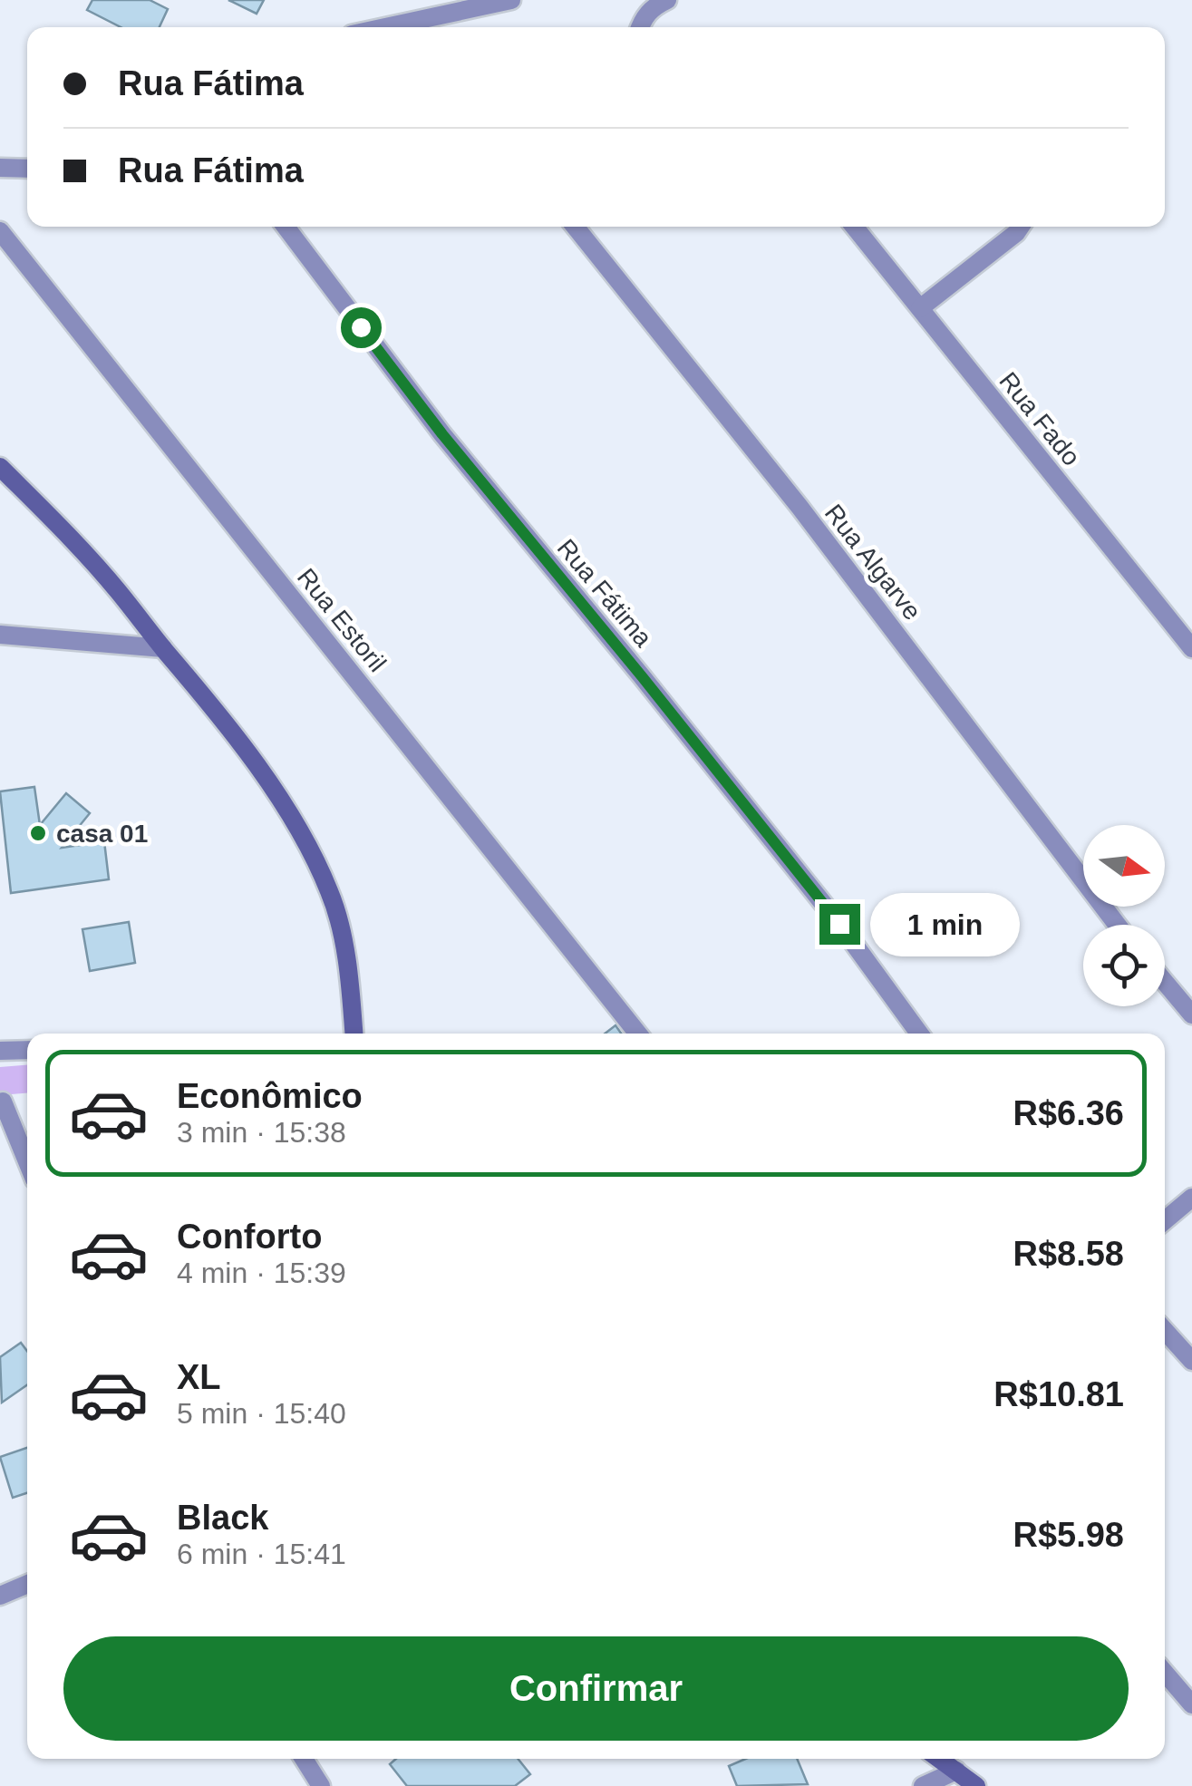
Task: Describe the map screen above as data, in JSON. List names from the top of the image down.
{
  "streets": {
    "street": [
      "Rua Fado",
      "Rua Algarve",
      "Rua Fátima",
      "Rua Estoril"
    ]
  },
  "places": ["casa 01"],
  "north": "right",
  "page": {
    "banner": ["Rua Fátima", "Rua Fátima"],
    "bubble": "1 min",
    "list": [
      {
        "name": "Econômico",
        "note": "3 min · 15:38",
        "value": "R$6.36"
      },
      {
        "name": "Conforto",
        "note": "4 min · 15:39",
        "value": "R$8.58"
      },
      {
        "name": "XL",
        "note": "5 min · 15:40",
        "value": "R$10.81"
      },
      {
        "name": "Black",
        "note": "6 min · 15:41",
        "value": "R$5.98"
      }
    ],
    "buttons": "Confirmar"
  }
}
